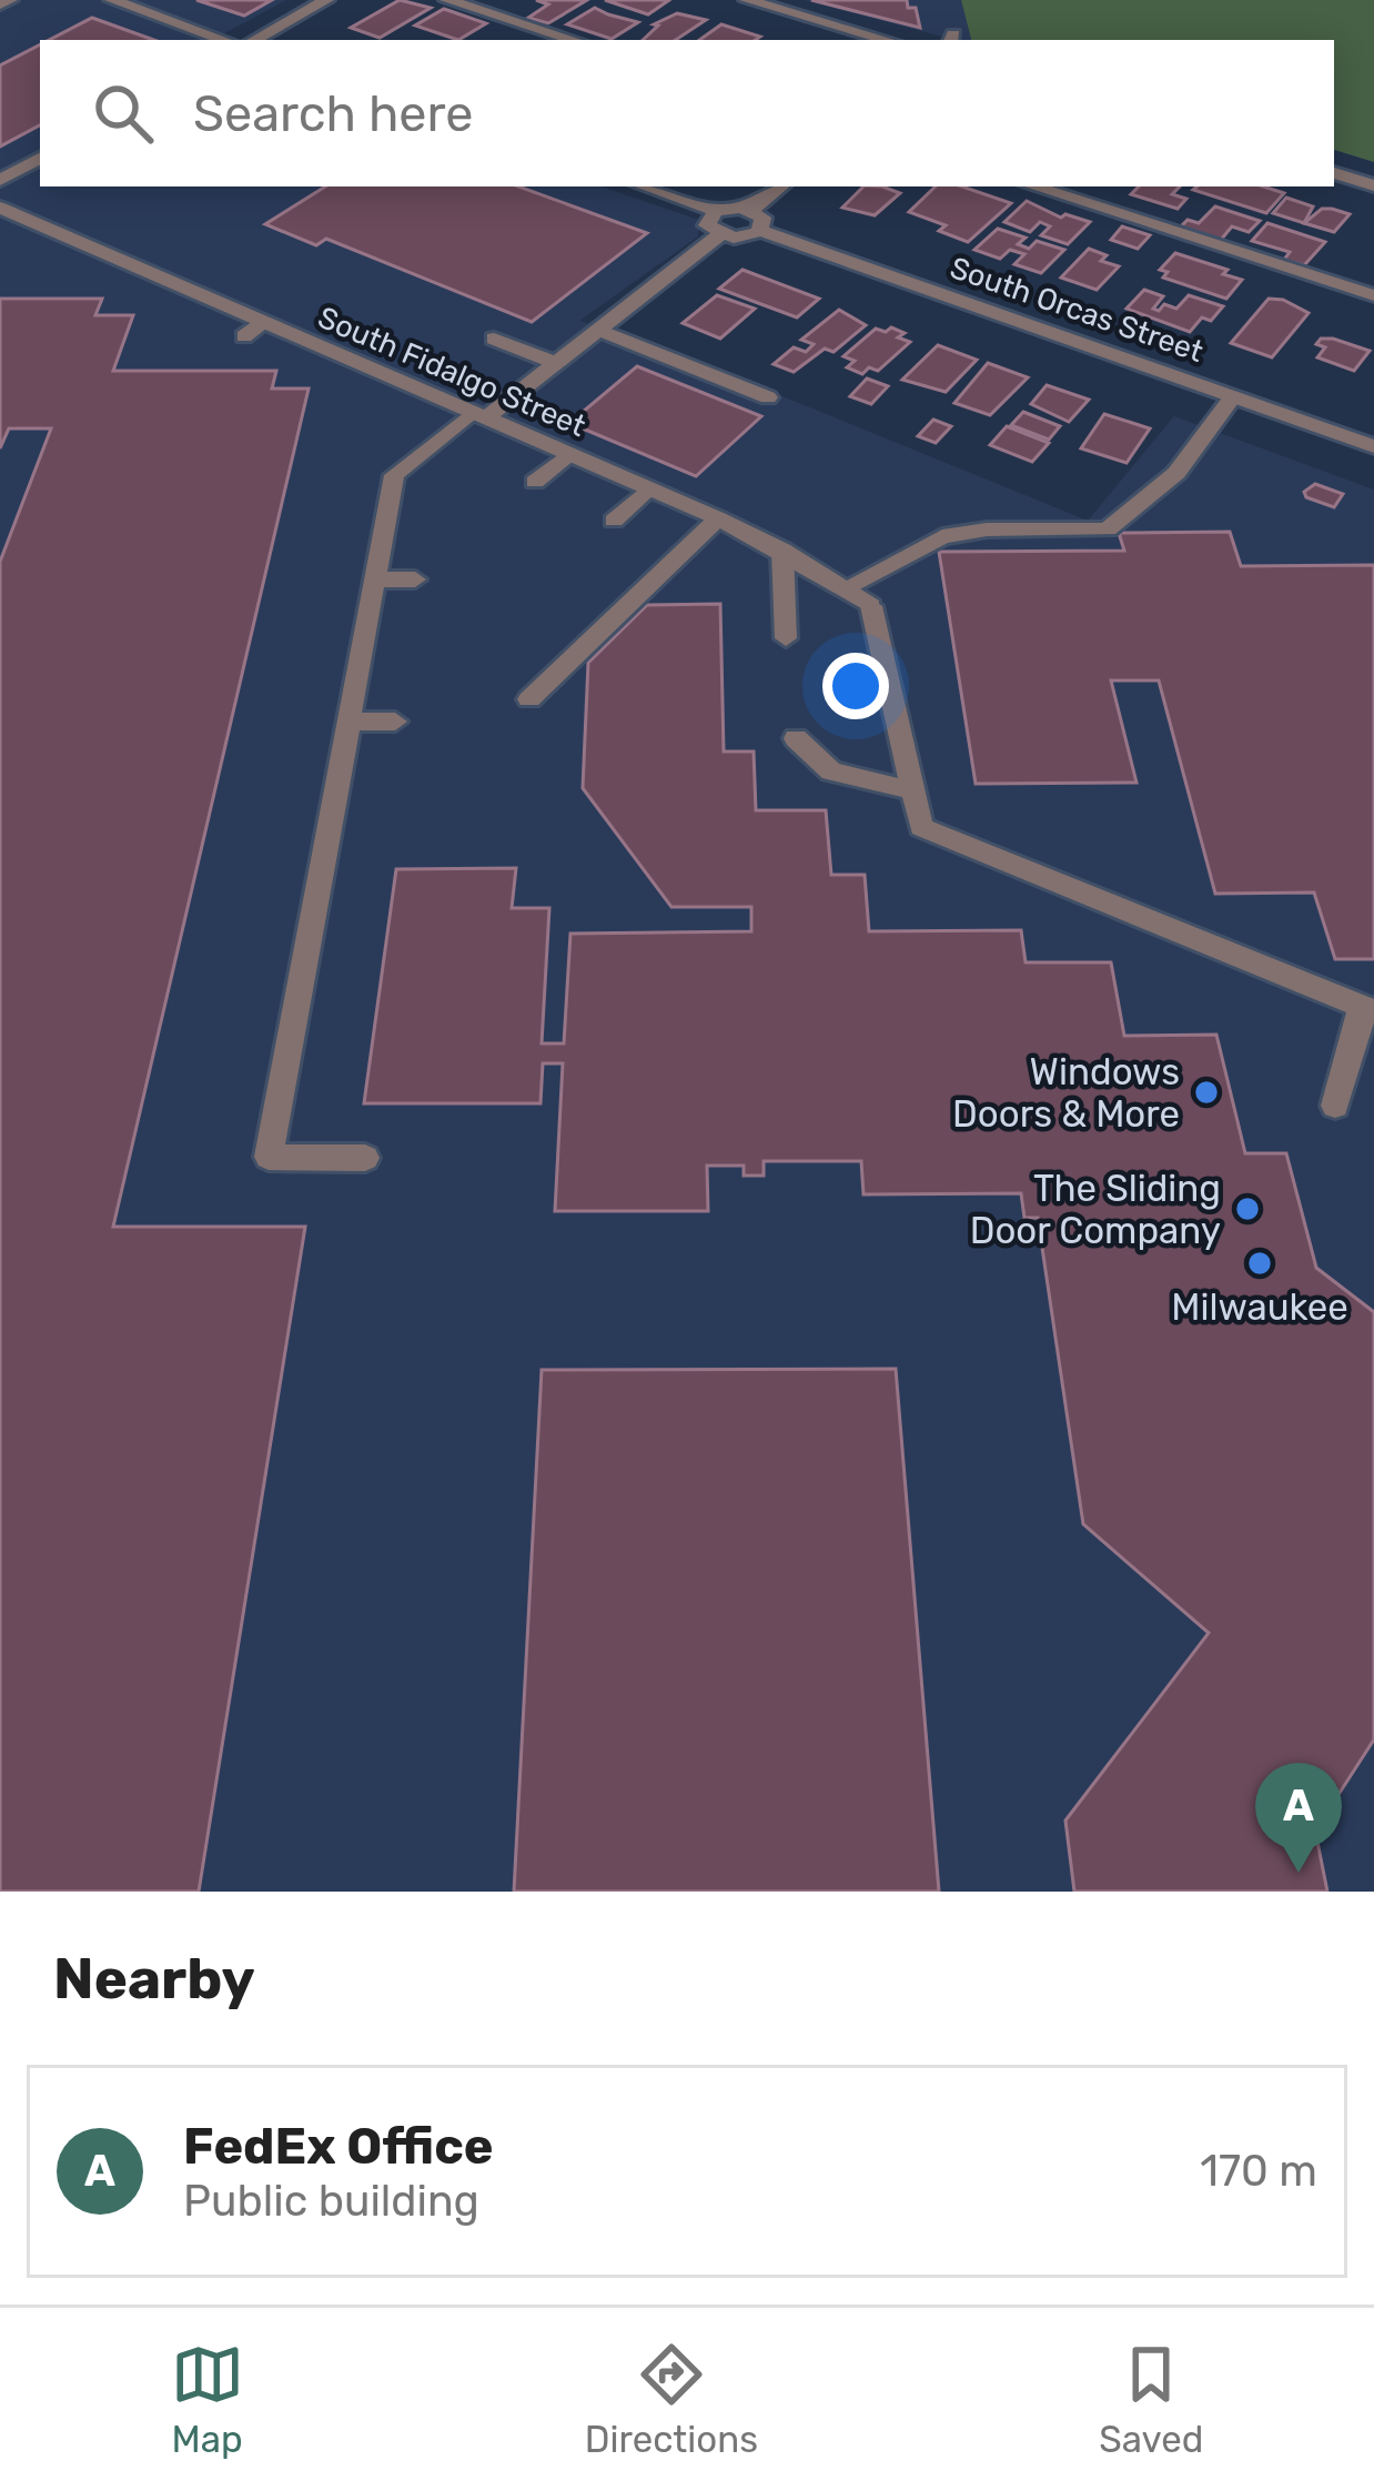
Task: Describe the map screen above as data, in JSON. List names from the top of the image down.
{
  "streets": {
    "street": ["South Orcas Street", "South Fidalgo Street"]
  },
  "places": ["Windows Doors & More", "The Sliding Door Company", "Milwaukee"],
  "page": {
    "search": "Search here",
    "pins": "A",
    "heading": "Nearby",
    "list": [
      {
        "mark": "A",
        "name": "FedEx Office",
        "note": "Public building",
        "value": "170 m"
      }
    ],
    "nav": ["Map", "Directions", "Saved"]
  }
}
